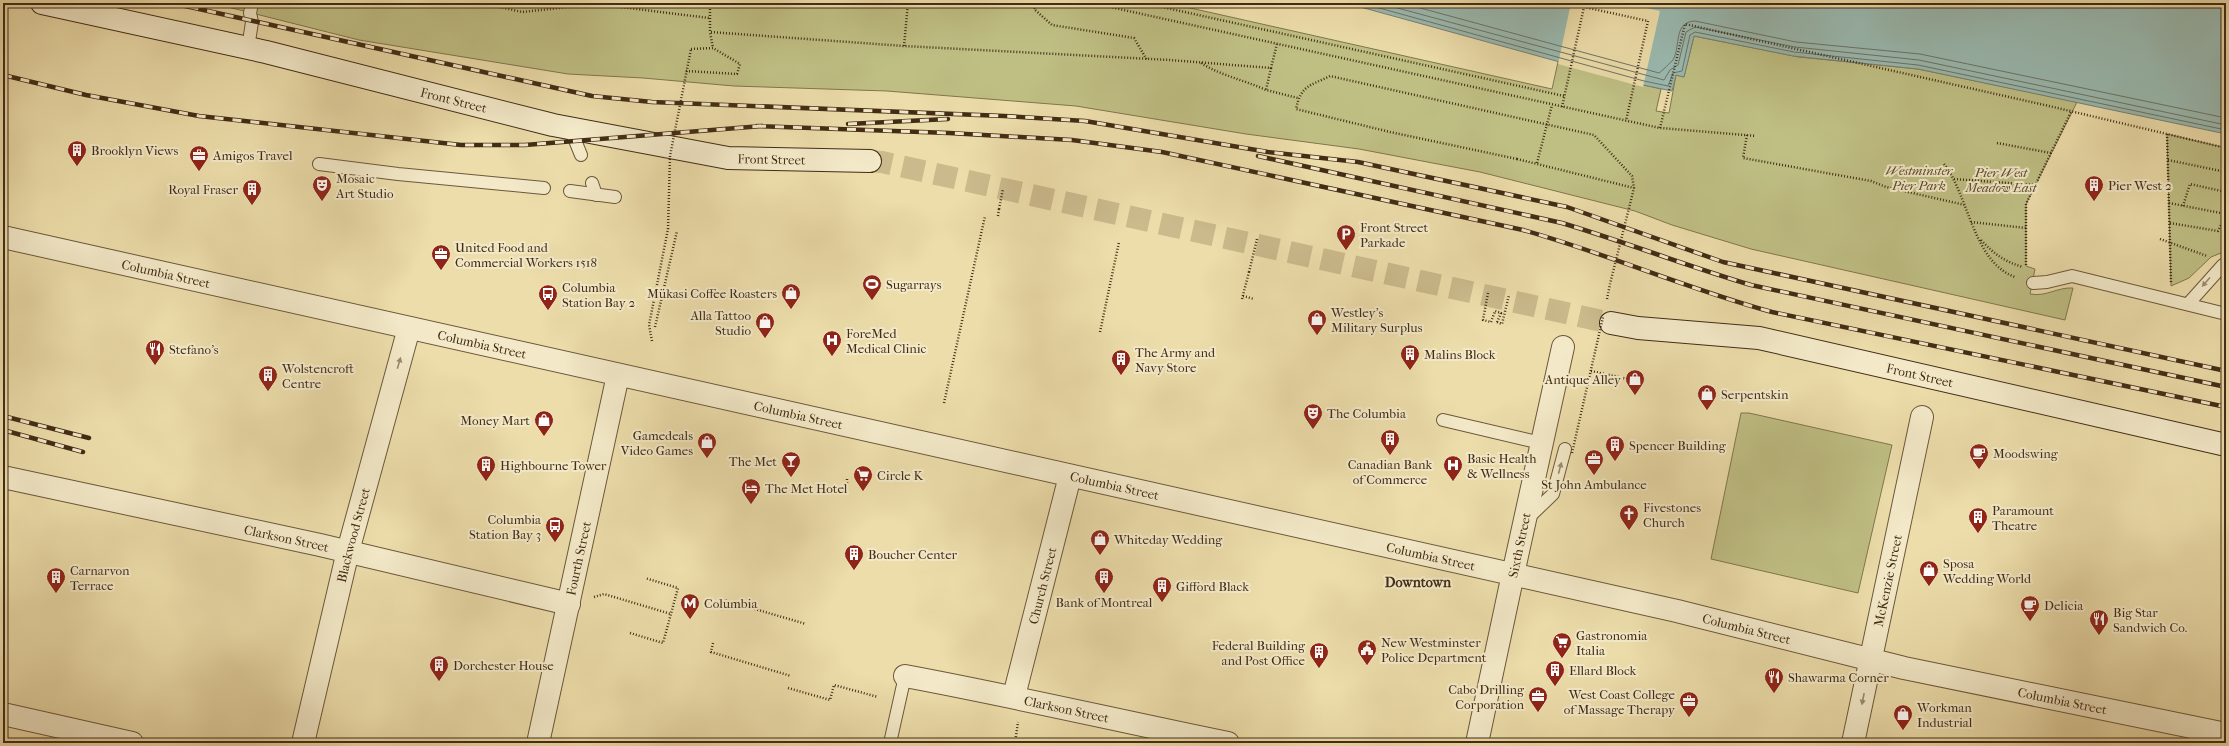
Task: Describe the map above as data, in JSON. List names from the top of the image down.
{
  "streets": {
    "street": [
      "Front Street",
      "Columbia Street",
      "Blackwood Street",
      "Clarkson Street",
      "Sixth Street",
      "Fourth Street",
      "McKenzie Street",
      "Church Street"
    ]
  },
  "crossings": [
    ["Columbia Street", "Blackwood Street"],
    ["Columbia Street", "Sixth Street"],
    ["Columbia Street", "Fourth Street"],
    ["Columbia Street", "McKenzie Street"],
    ["Columbia Street", "Church Street"],
    ["Blackwood Street", "Clarkson Street"],
    ["Clarkson Street", "Fourth Street"],
    ["Clarkson Street", "Church Street"]
  ],
  "one_way": ["Blackwood Street"],
  "districts": ["Downtown"],
  "parks": ["Westminster Pier Park", "Pier West Meadow East"],
  "places": {
    "building": [
      "Brooklyn Views",
      "Pier West 2",
      "Royal Fraser",
      "Malins Block",
      "The Army and Navy Store",
      "Wolstencroft Centre",
      "Canadian Bank of Commerce",
      "Spencer Building",
      "Highbourne Tower",
      "Paramount Theatre",
      "Boucher Center",
      "Carnarvon Terrace",
      "Bank of Montreal",
      "Gifford Black",
      "Federal Building and Post Office",
      "Dorchester House",
      "Ellard Block"
    ],
    "office": [
      "Amigos Travel",
      "United Food and Commercial Workers 1518",
      "St John Ambulance",
      "Cabo Drilling Corporation",
      "West Coast College of Massage Therapy"
    ],
    "theatre": ["Mosaic Art Studio", "The Columbia"],
    "parking": ["Front Street Parkade"],
    "sports": ["Sugarrays"],
    "shop": [
      "Mükasi Coffee Roasters",
      "Westley's Military Surplus",
      "Alla Tattoo Studio",
      "Antique Alley",
      "Serpentskin",
      "Money Mart",
      "Gamedeals Video Games",
      "Whiteday Wedding",
      "Sposa Wedding World",
      "Workman Industrial"
    ],
    "bus stop": ["Columbia Station Bay 2", "Columbia Station Bay 3"],
    "hospital": ["ForeMed Medical Clinic", "Basic Health & Wellness"],
    "restaurant": ["Stefano's", "Big Star Sandwich Co.", "Shawarma Corner"],
    "cafe": ["Moodswing", "Delicia"],
    "bar": ["The Met"],
    "supermarket": ["Circle K", "Gastronomia Italia"],
    "hotel": ["The Met Hotel"],
    "church": ["Fivestones Church"],
    "metro station": ["Columbia"],
    "public building": ["New Westminster Police Department"]
  }
}
